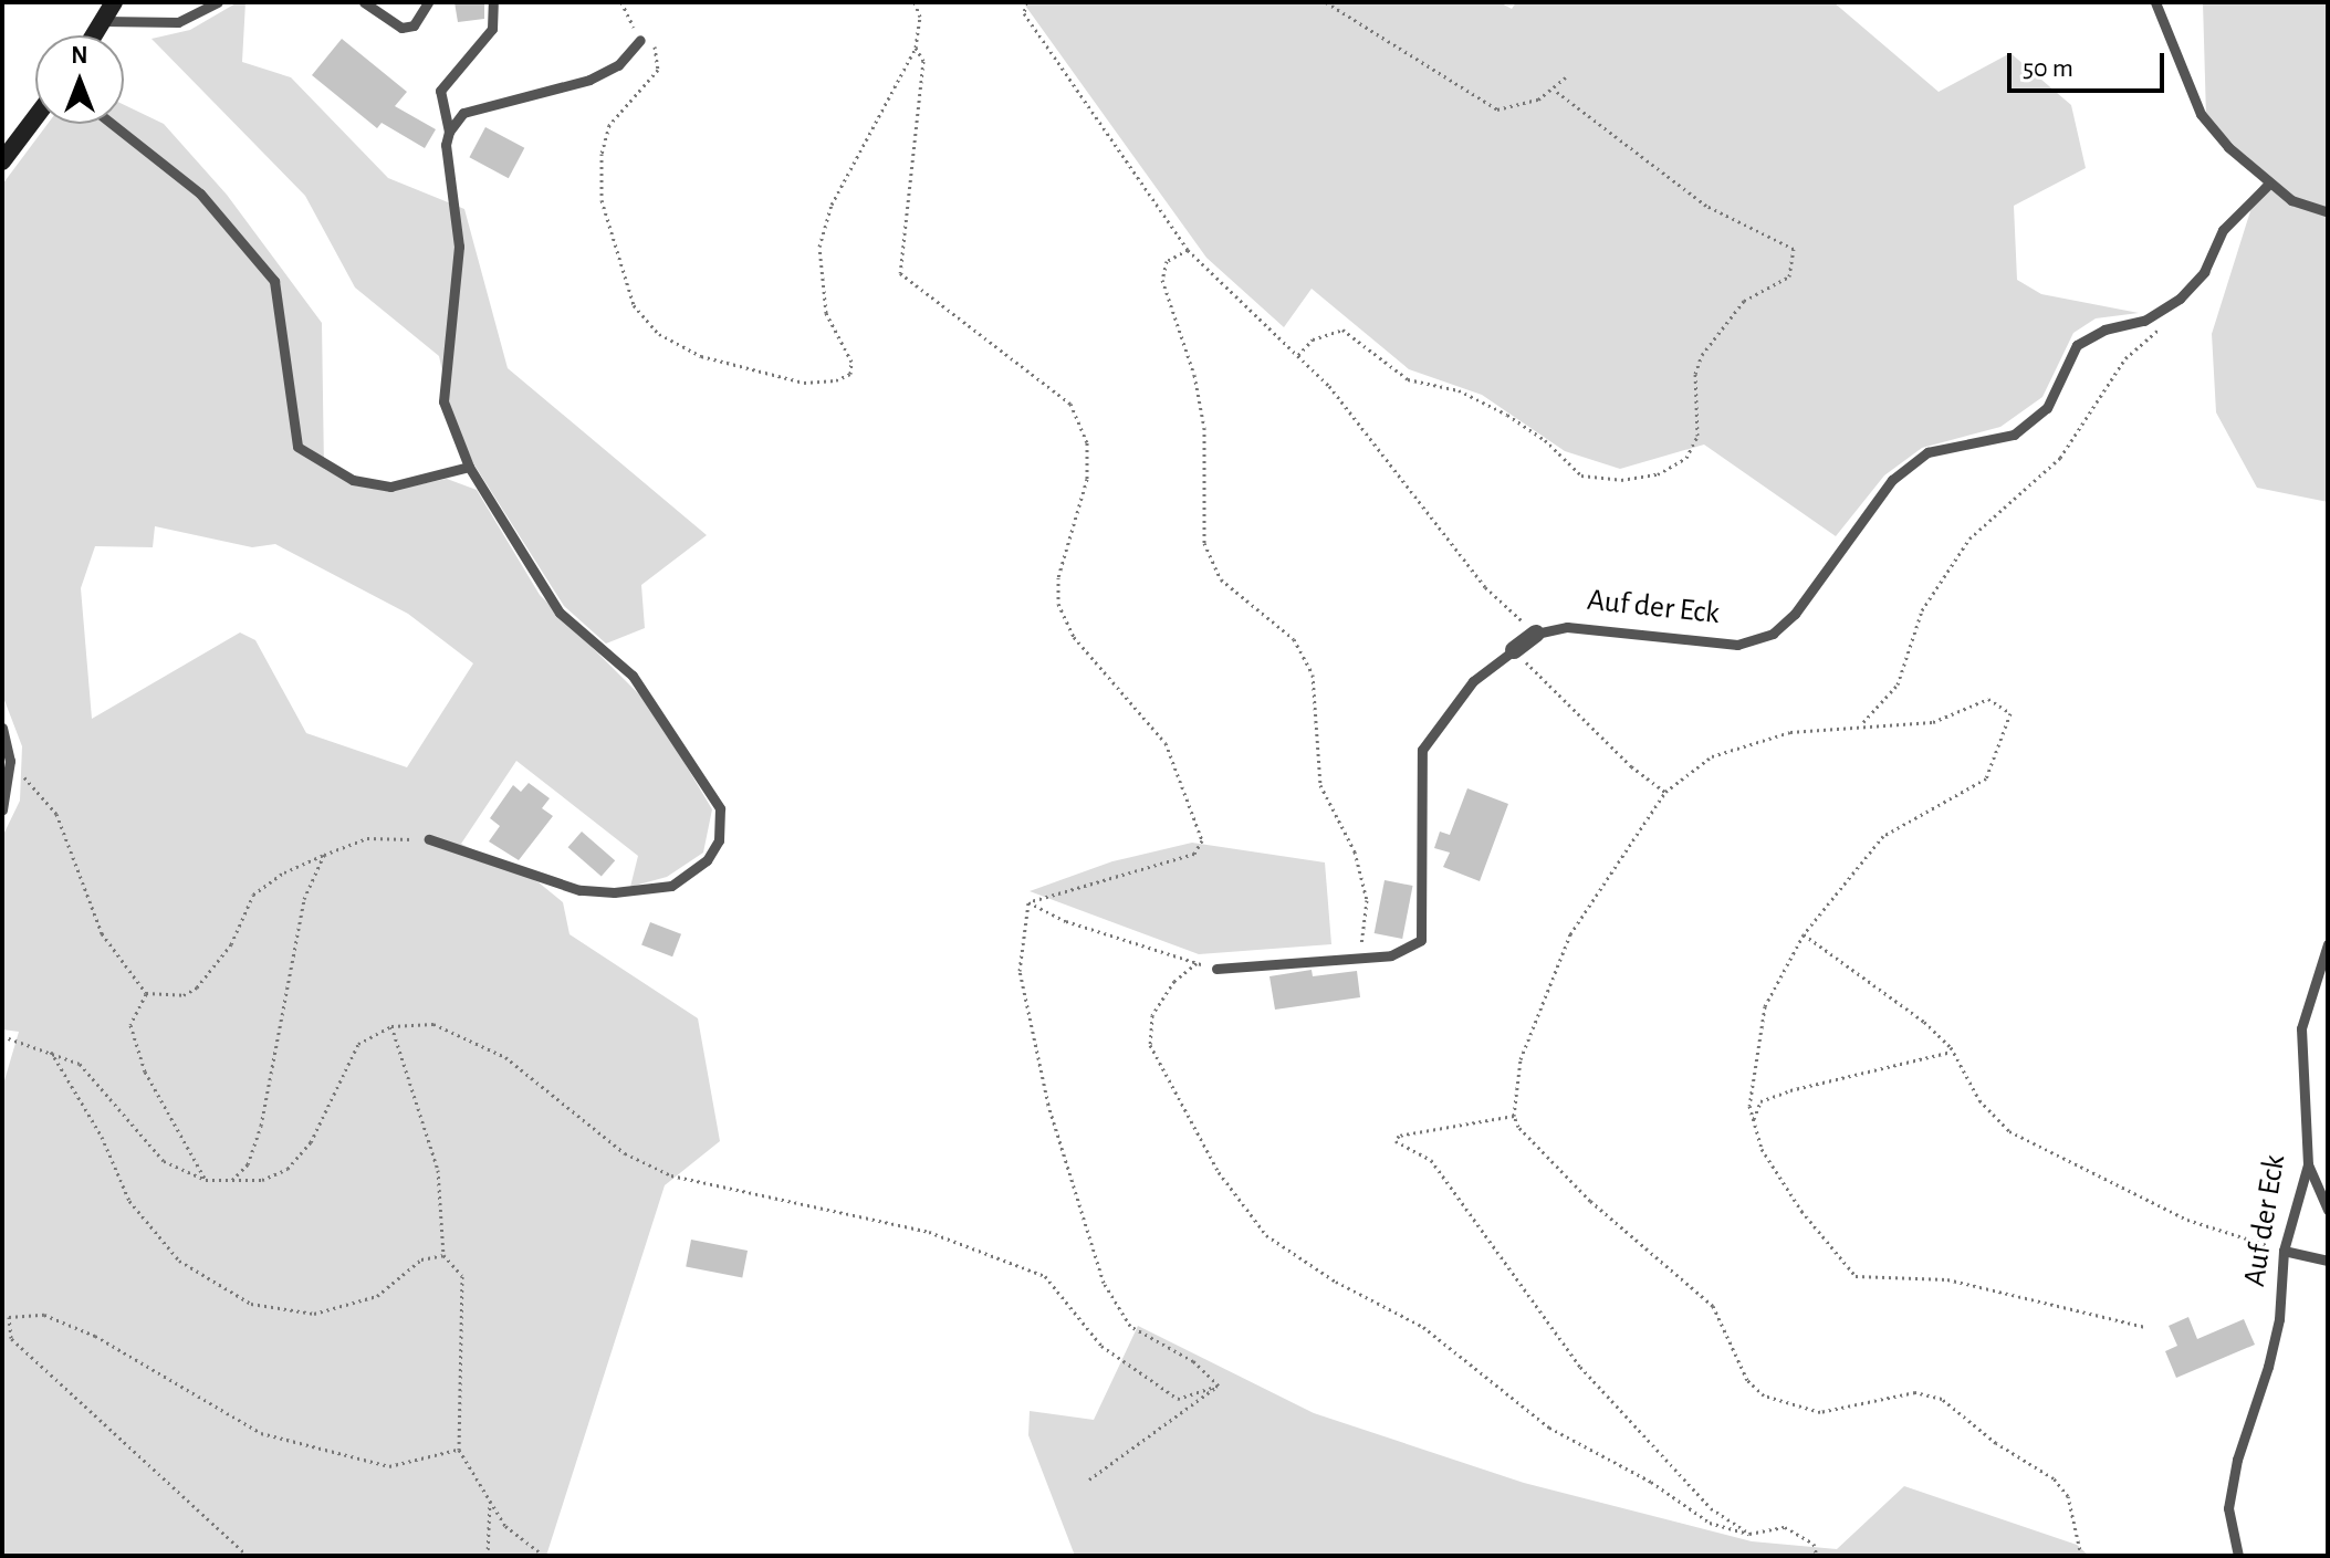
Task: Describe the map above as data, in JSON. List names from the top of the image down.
{
  "streets": {
    "street": ["Auf der Eck"]
  },
  "scale_bar": "50 m",
  "north": "top"
}
